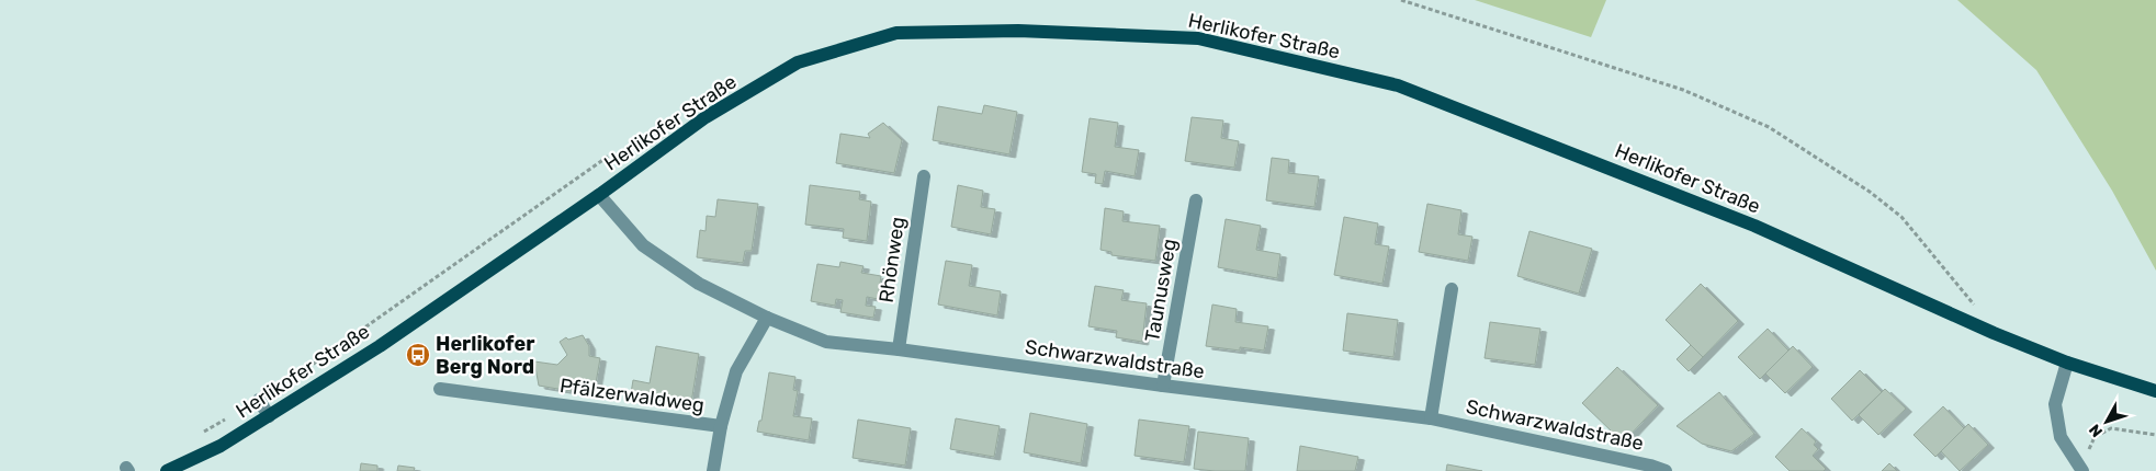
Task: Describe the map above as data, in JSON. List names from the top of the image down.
{
  "streets": {
    "main road": ["Herlikofer Straße"],
    "street": [
      "Rhönweg",
      "Taunusweg",
      "Schwarzwaldstraße",
      "Pfälzerwaldweg"
    ]
  },
  "crossings": [
    ["Herlikofer Straße", "Schwarzwaldstraße"],
    ["Rhönweg", "Schwarzwaldstraße"],
    ["Taunusweg", "Schwarzwaldstraße"]
  ],
  "places": {
    "bus stop": ["Herlikofer Berg Nord"]
  },
  "north": "bottom left"
}
